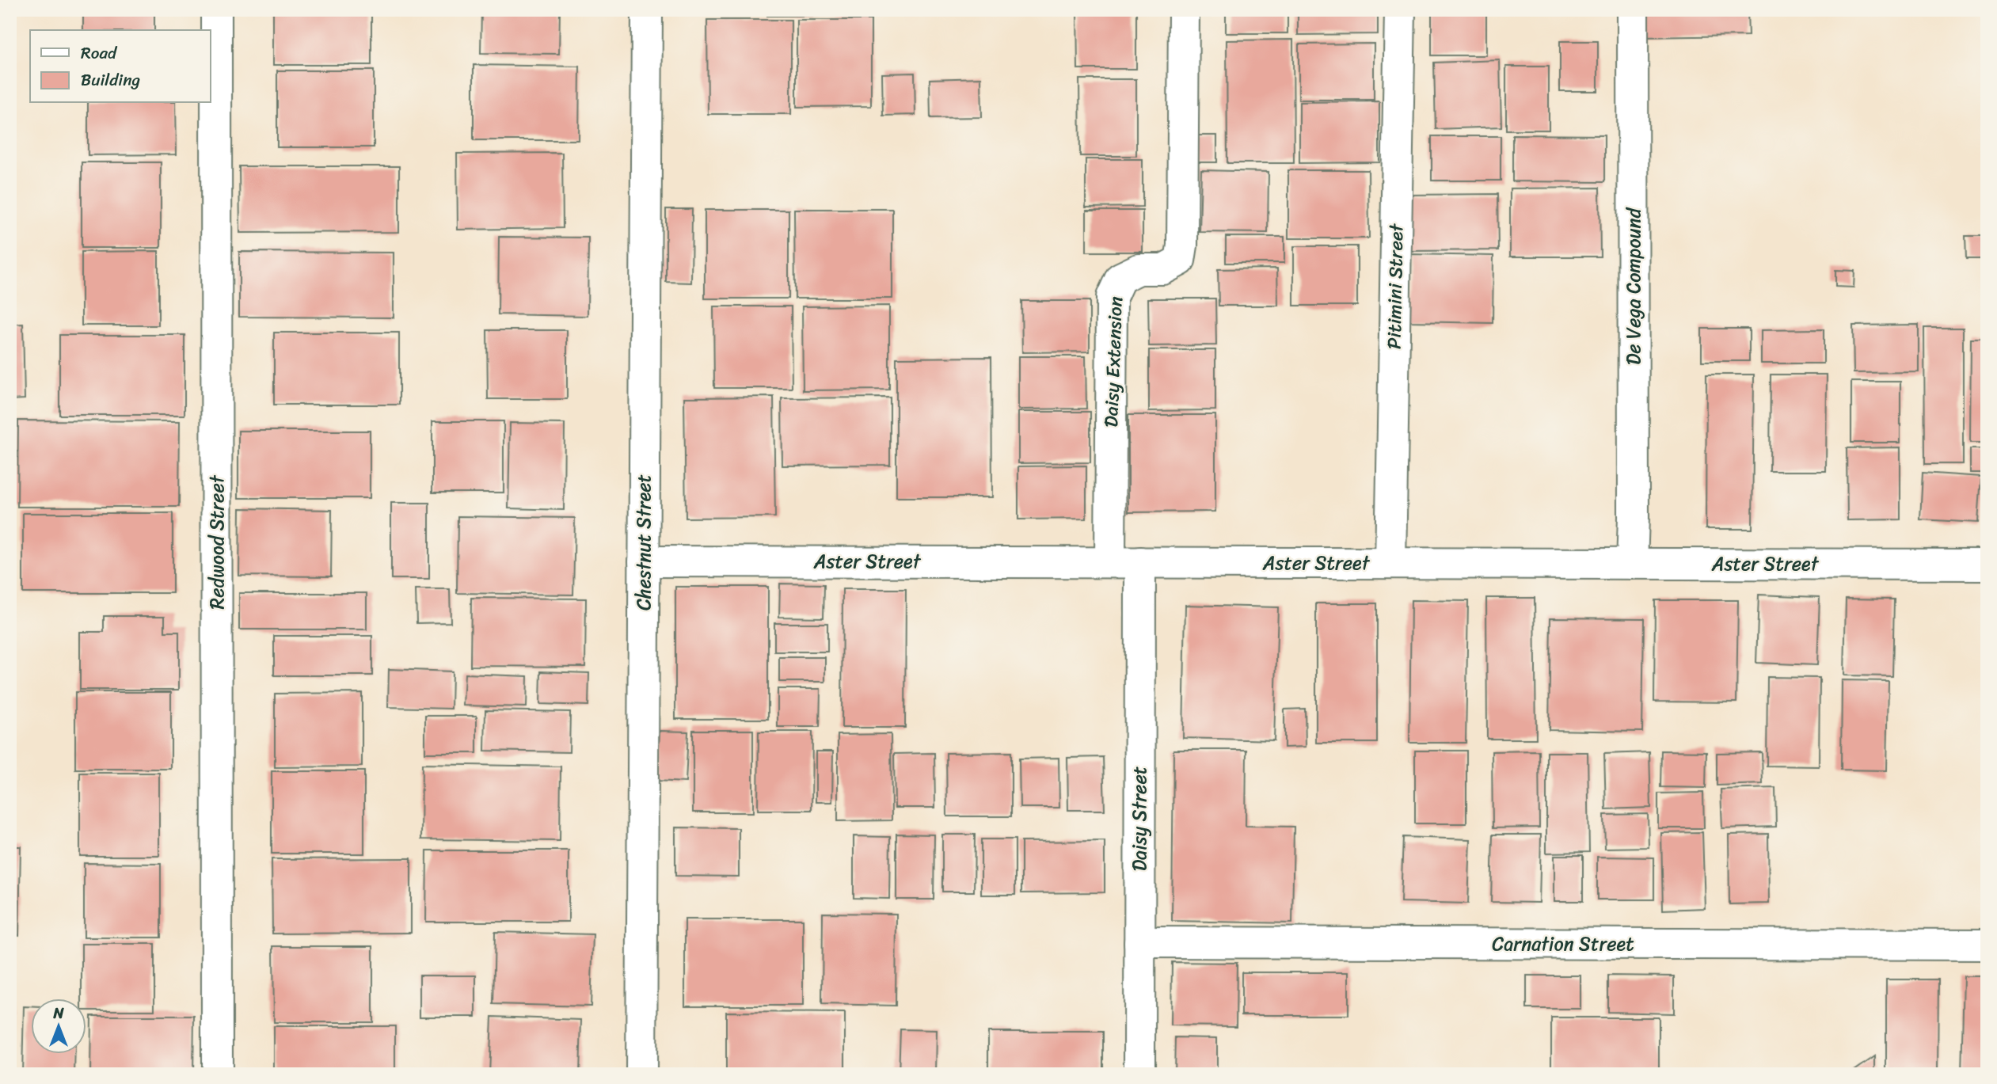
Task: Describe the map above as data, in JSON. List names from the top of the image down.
{
  "streets": {
    "street": [
      "Pitimini Street",
      "De Vega Compound",
      "Daisy Extension",
      "Redwood Street",
      "Chestnut Street",
      "Aster Street",
      "Daisy Street",
      "Carnation Street"
    ]
  },
  "crossings": [
    ["Pitimini Street", "Aster Street"],
    ["De Vega Compound", "Aster Street"],
    ["Daisy Extension", "Aster Street"],
    ["Chestnut Street", "Aster Street"],
    ["Aster Street", "Daisy Street"],
    ["Daisy Street", "Carnation Street"]
  ],
  "legend": ["Road", "Building"],
  "north": "top"
}
